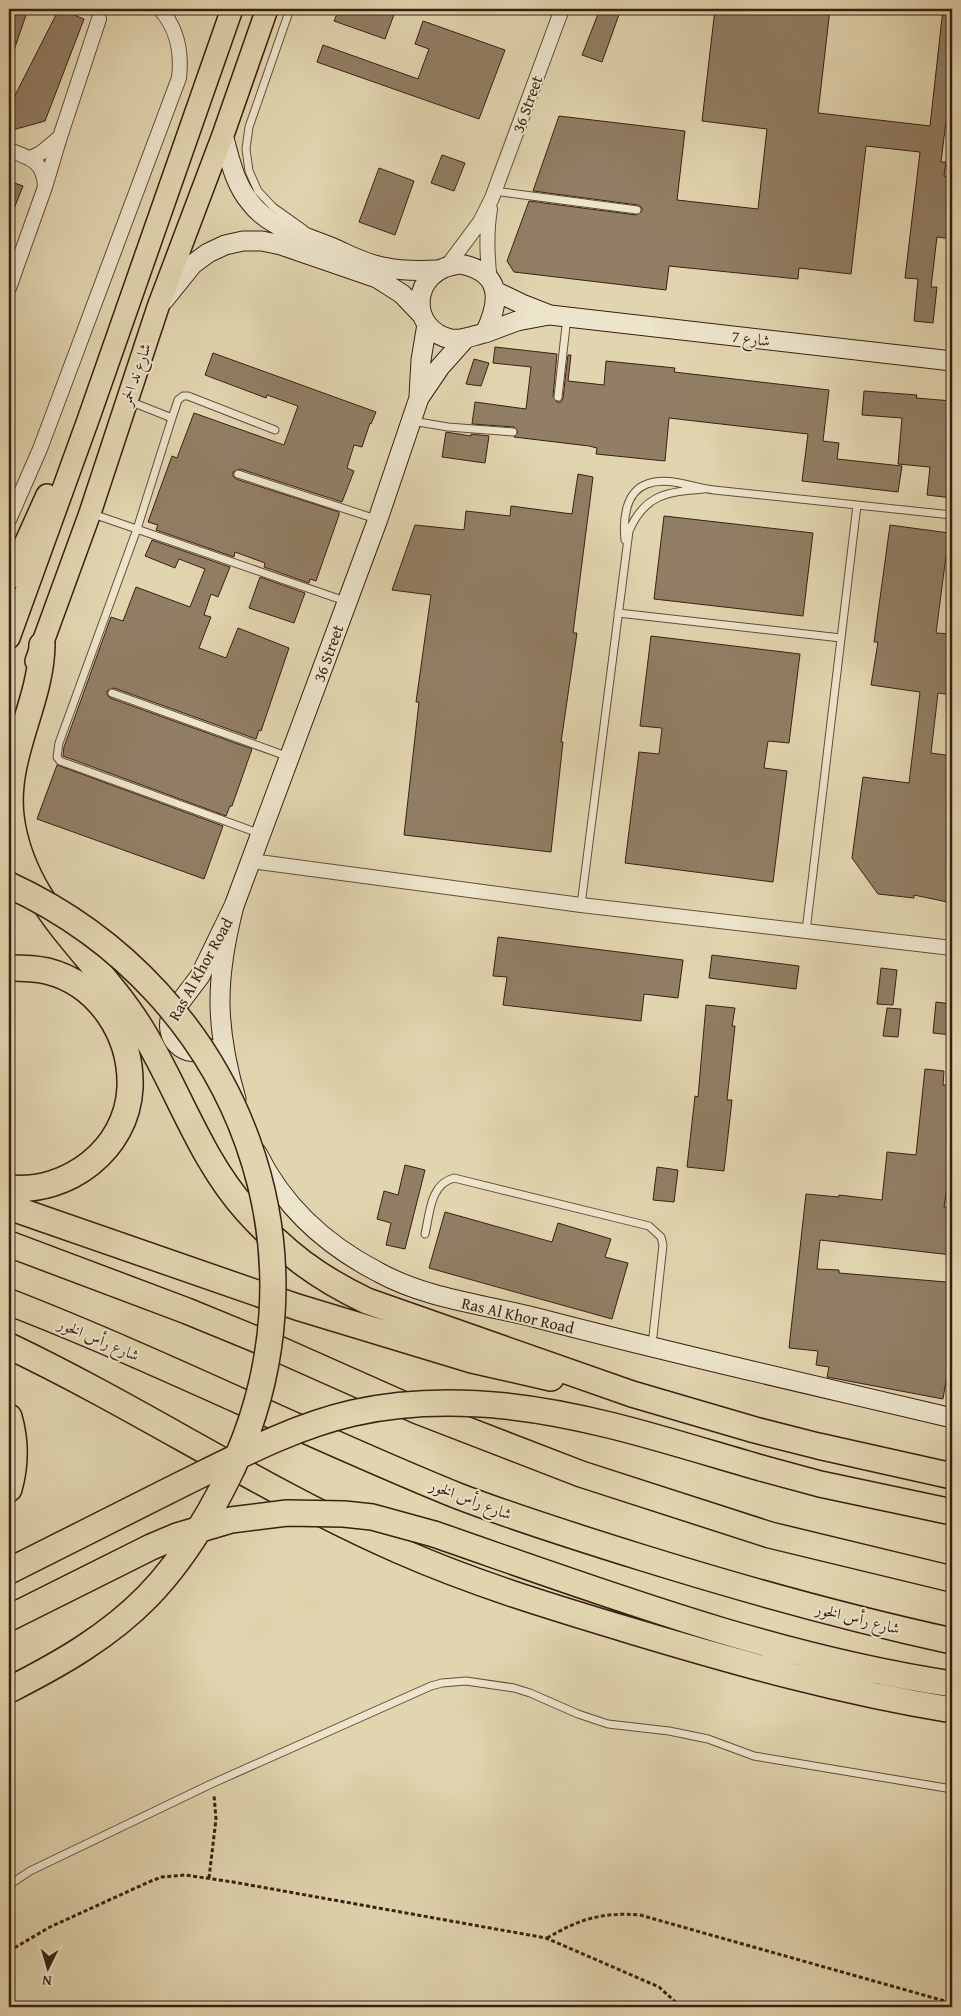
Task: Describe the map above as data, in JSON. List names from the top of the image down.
{
  "streets": {
    "highway": ["شارع رأس الخور"],
    "main road": ["شارع ند الحمر"],
    "street": ["36 Street", "شارع 7", "Ras Al Khor Road"]
  },
  "crossings": [
    ["36 Street", "شارع 7"],
    ["36 Street", "Ras Al Khor Road"]
  ],
  "north": "bottom"
}
